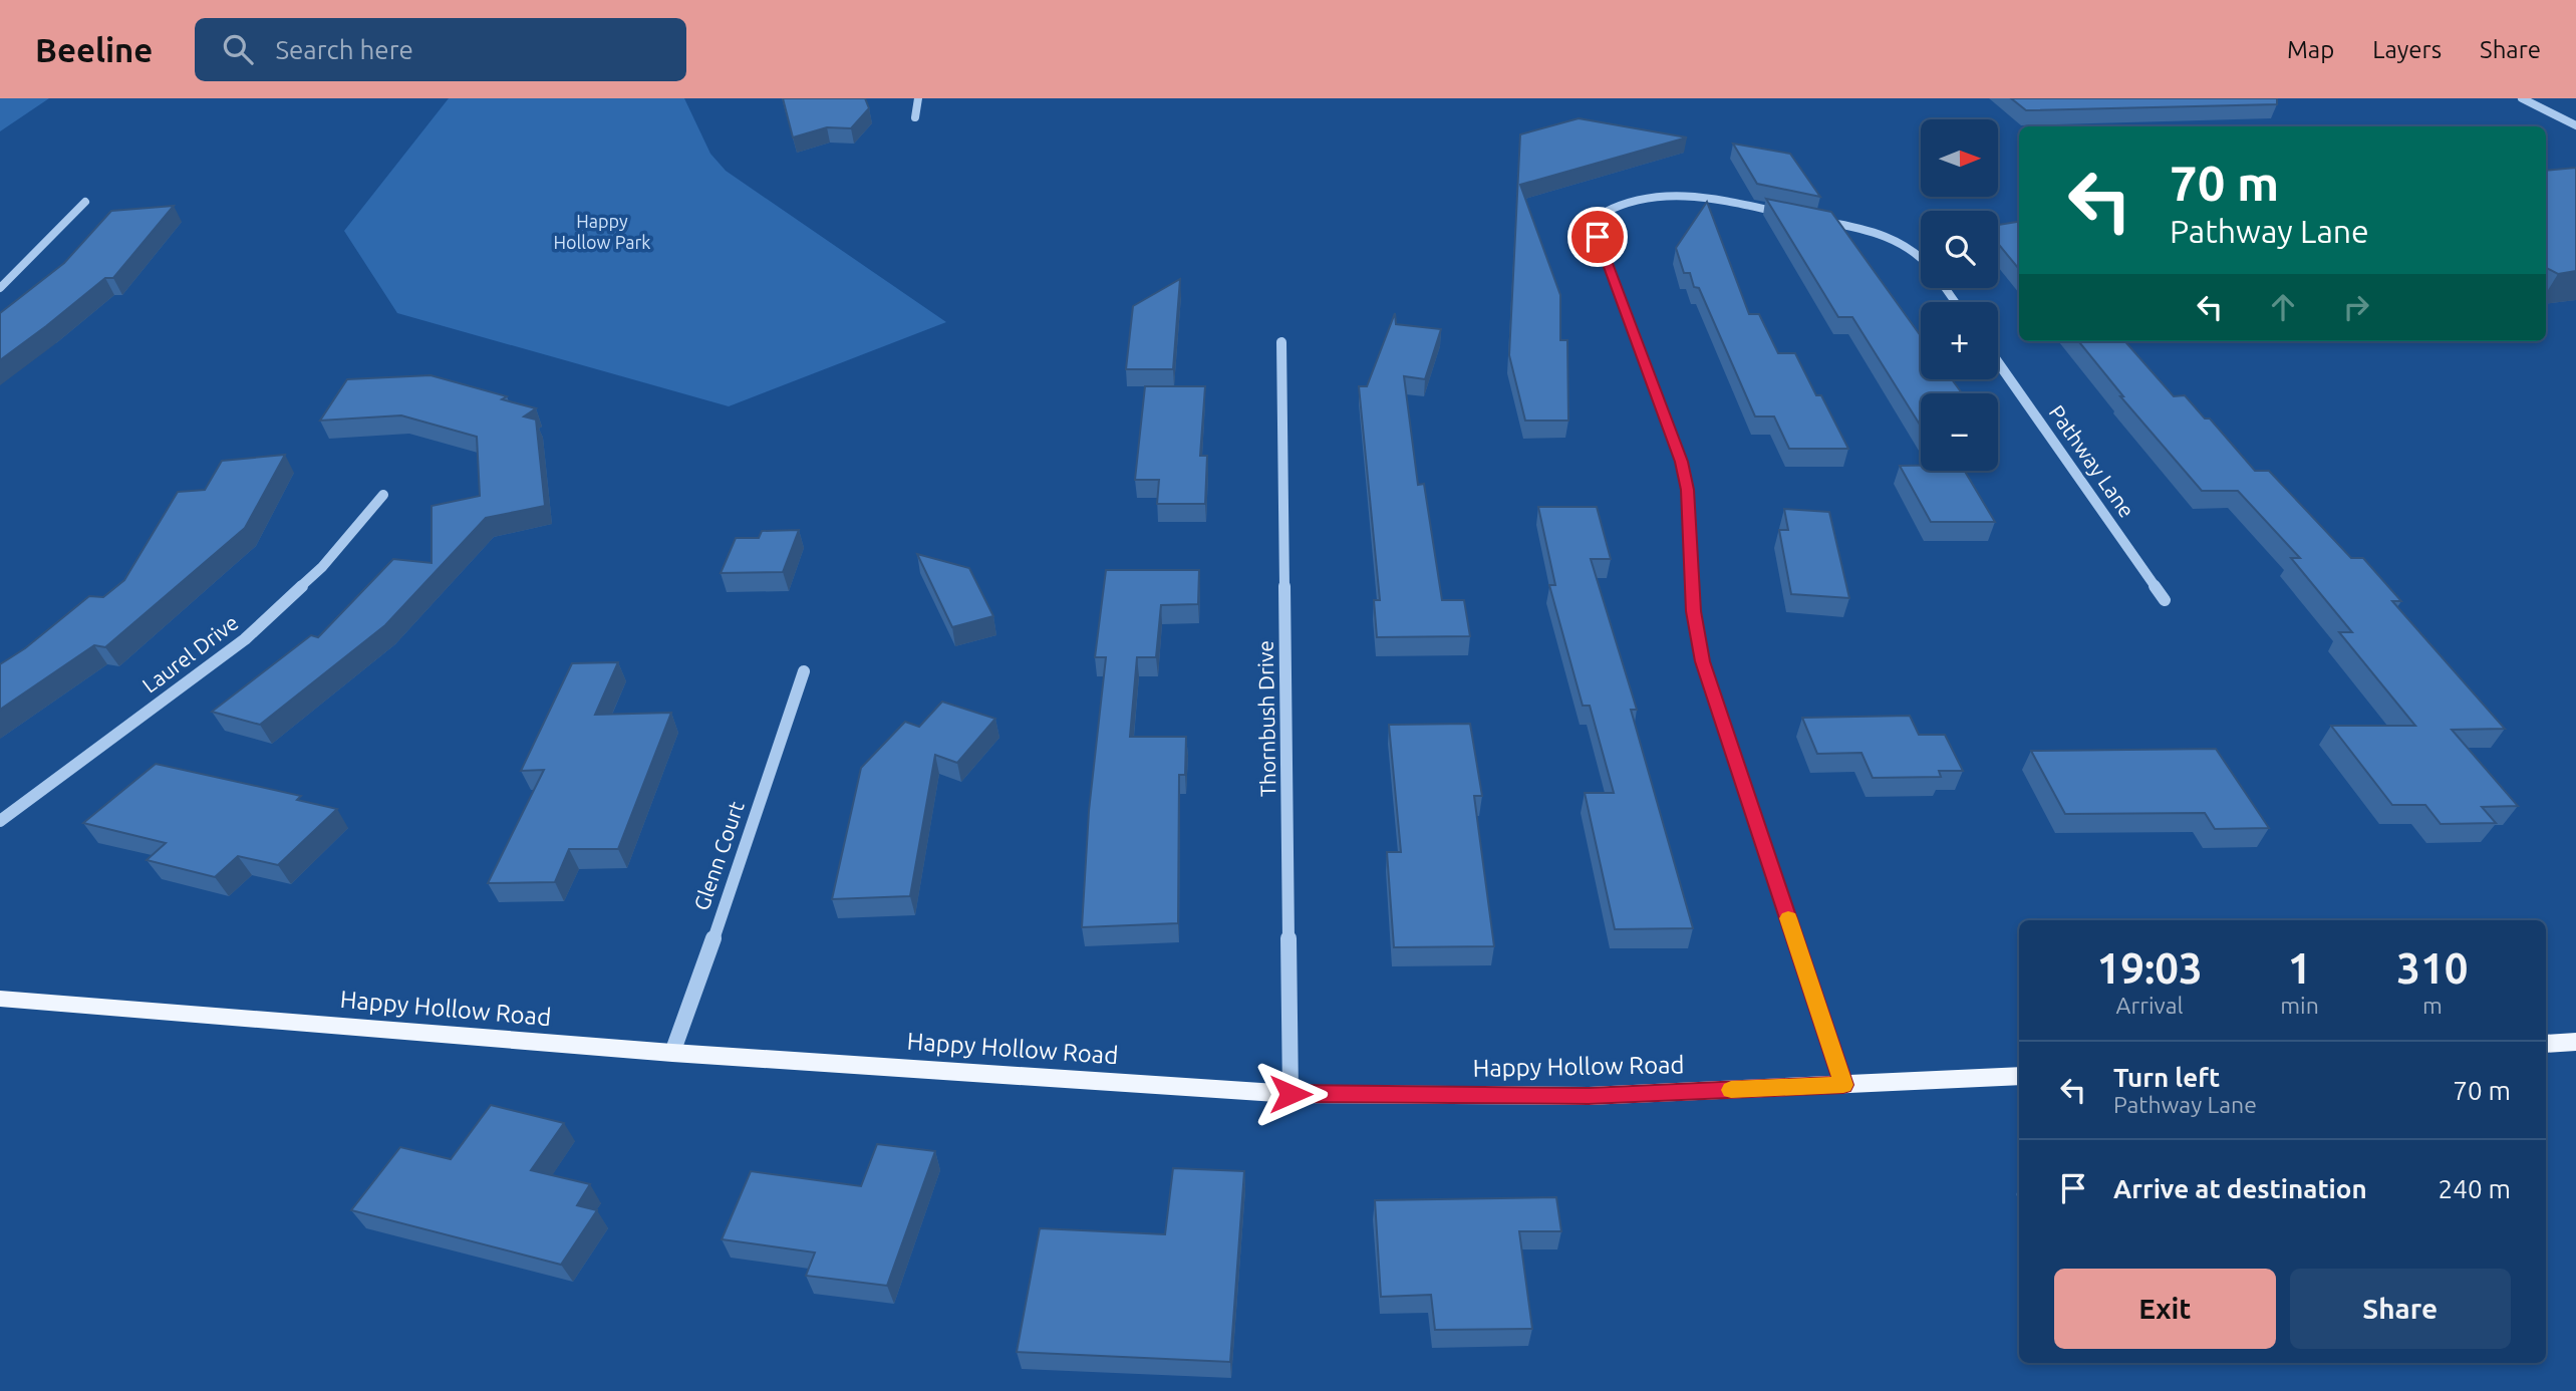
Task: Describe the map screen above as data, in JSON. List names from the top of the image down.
{
  "streets": {
    "main road": ["Happy Hollow Road"],
    "street": [
      "Pathway Lane",
      "Laurel Drive",
      "Thornbush Drive",
      "Glenn Court"
    ]
  },
  "crossings": [
    ["Thornbush Drive", "Happy Hollow Road"],
    ["Glenn Court", "Happy Hollow Road"]
  ],
  "parks": ["Happy Hollow Park"],
  "north": "right",
  "page": {
    "header": "Beeline",
    "search": "Search here",
    "nav": ["Map", "Layers", "Share"],
    "map_buttons": ["+", "−"],
    "turn": ["70 m", "Pathway Lane"],
    "eta": [
      "19:03",
      "Arrival",
      "1",
      "min",
      "310",
      "m"
    ],
    "list": [
      {
        "name": "Turn left",
        "note": "Pathway Lane",
        "value": "70 m"
      },
      {
        "name": "Arrive at destination",
        "value": "240 m"
      }
    ],
    "buttons": ["Exit", "Share"]
  }
}
